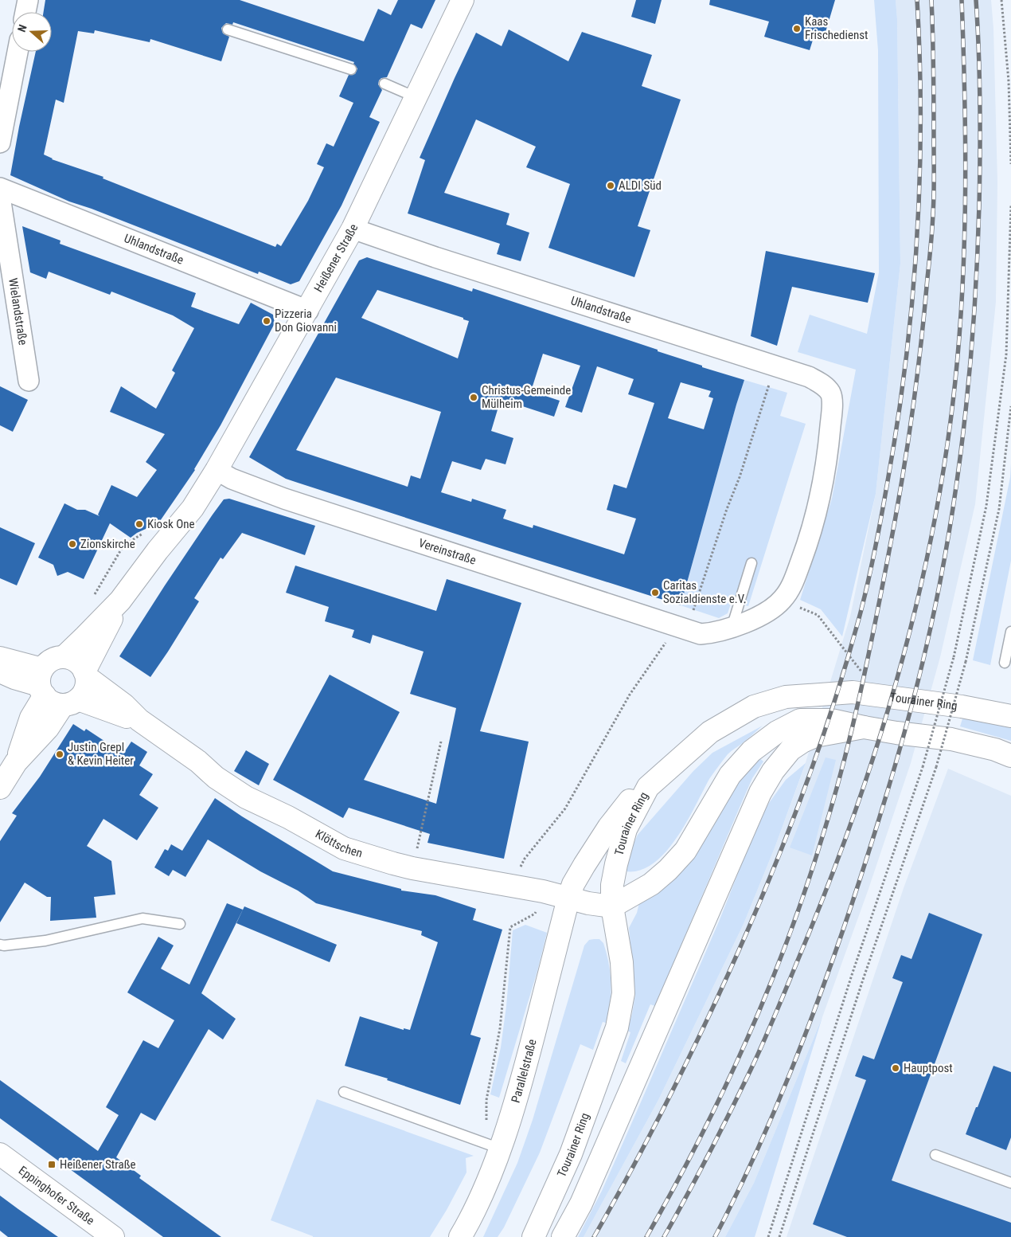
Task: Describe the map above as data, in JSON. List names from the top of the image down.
{
  "streets": {
    "main road": [
      "Heißener Straße",
      "Tourainer Ring",
      "Klöttschen",
      "Parallelstraße",
      "Eppinghofer Straße"
    ],
    "street": ["Uhlandstraße", "Wielandstraße", "Vereinstraße"]
  },
  "crossings": [
    ["Uhlandstraße", "Heißener Straße"],
    ["Uhlandstraße", "Vereinstraße"],
    ["Heißener Straße", "Vereinstraße"],
    ["Heißener Straße", "Klöttschen"],
    ["Tourainer Ring", "Klöttschen"],
    ["Tourainer Ring", "Parallelstraße"],
    ["Klöttschen", "Parallelstraße"]
  ],
  "places": {
    "other": [
      "Kaas Frischedienst",
      "ALDI Süd",
      "Pizzeria Don Giovanni",
      "Christus-Gemeinde Mülheim",
      "Kiosk One",
      "Zionskirche",
      "Caritas Sozialdienste e.V.",
      "Justin Grepl & Kevin Heiter",
      "Hauptpost"
    ],
    "transit": ["Heißener Straße"]
  },
  "north": "left"
}
